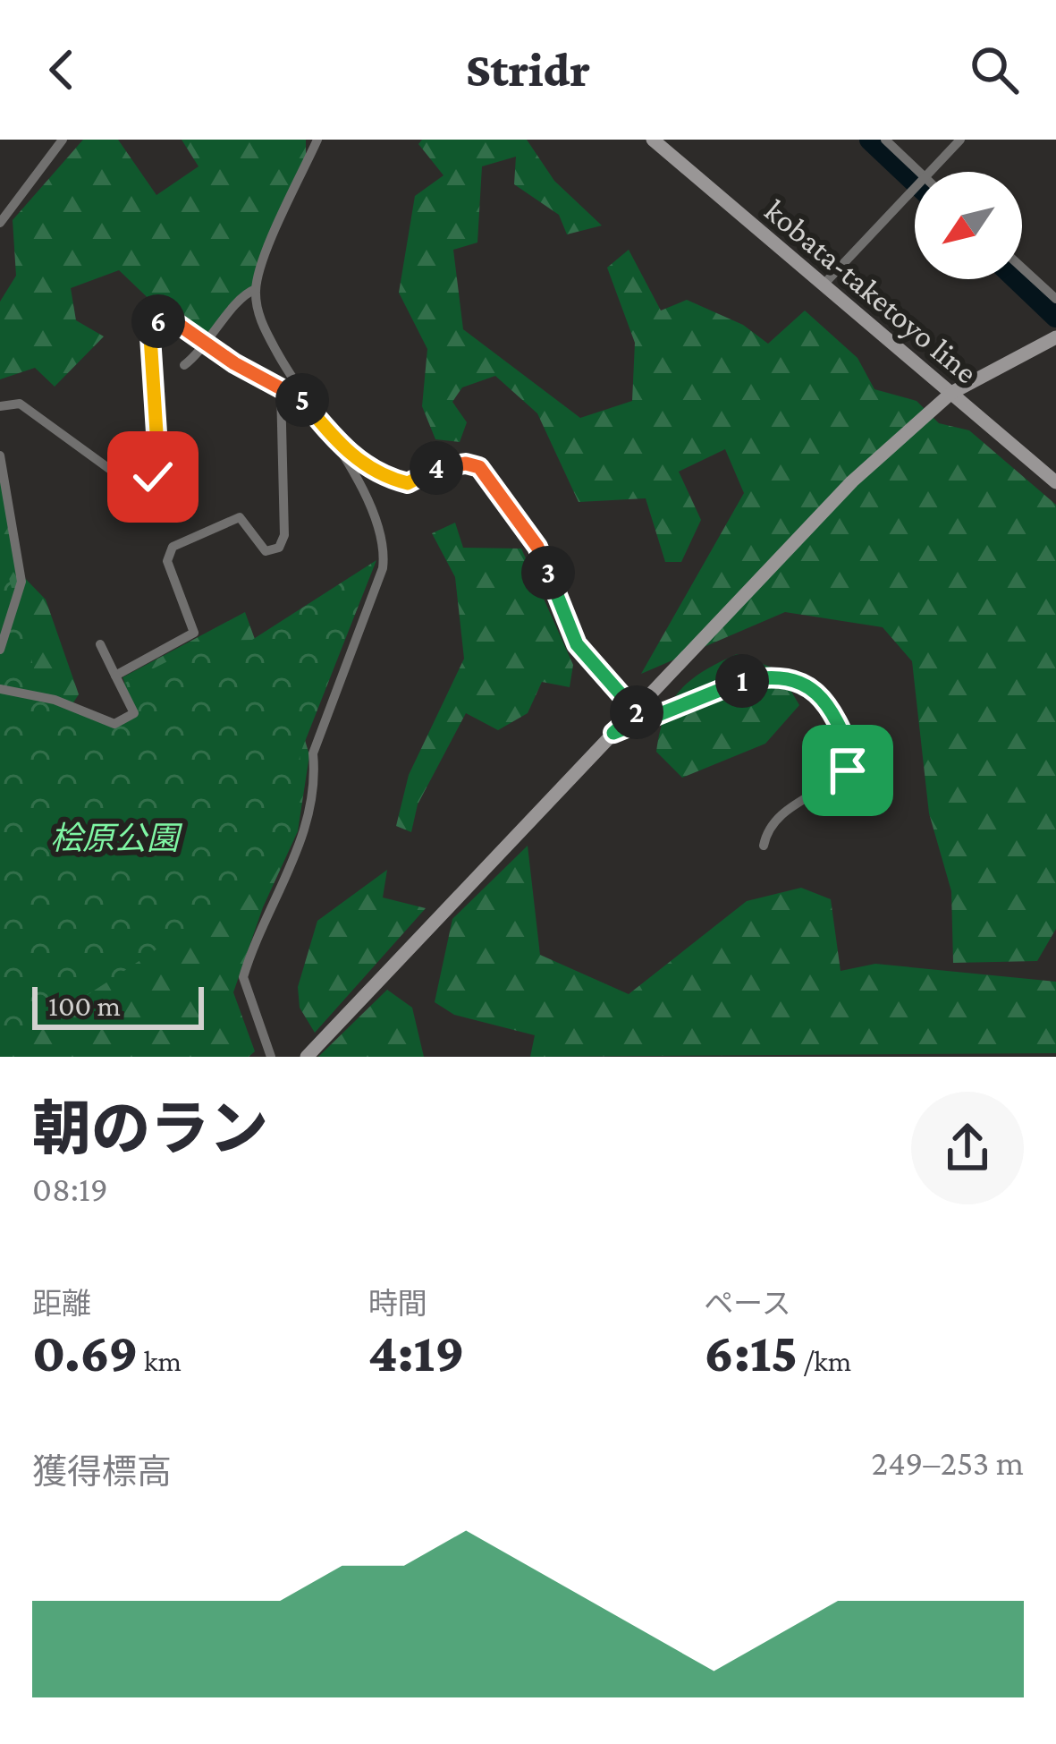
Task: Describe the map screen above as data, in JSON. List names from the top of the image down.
{
  "streets": {
    "street": ["kobata-taketoyo line"]
  },
  "parks": ["桧原公園"],
  "scale_bar": "100 m",
  "north": "bottom left",
  "page": {
    "header": "Stridr",
    "pins": [
      "6",
      "5",
      "4",
      "3",
      "1",
      "2"
    ],
    "scale": "100 m",
    "heading": ["朝のラン", "08:19"],
    "stats": [
      ["距離", "0.69 km"],
      ["時間", "4:19"],
      ["ペース", "6:15 /km"]
    ],
    "chart": ["獲得標高", "249–253 m"]
  }
}
